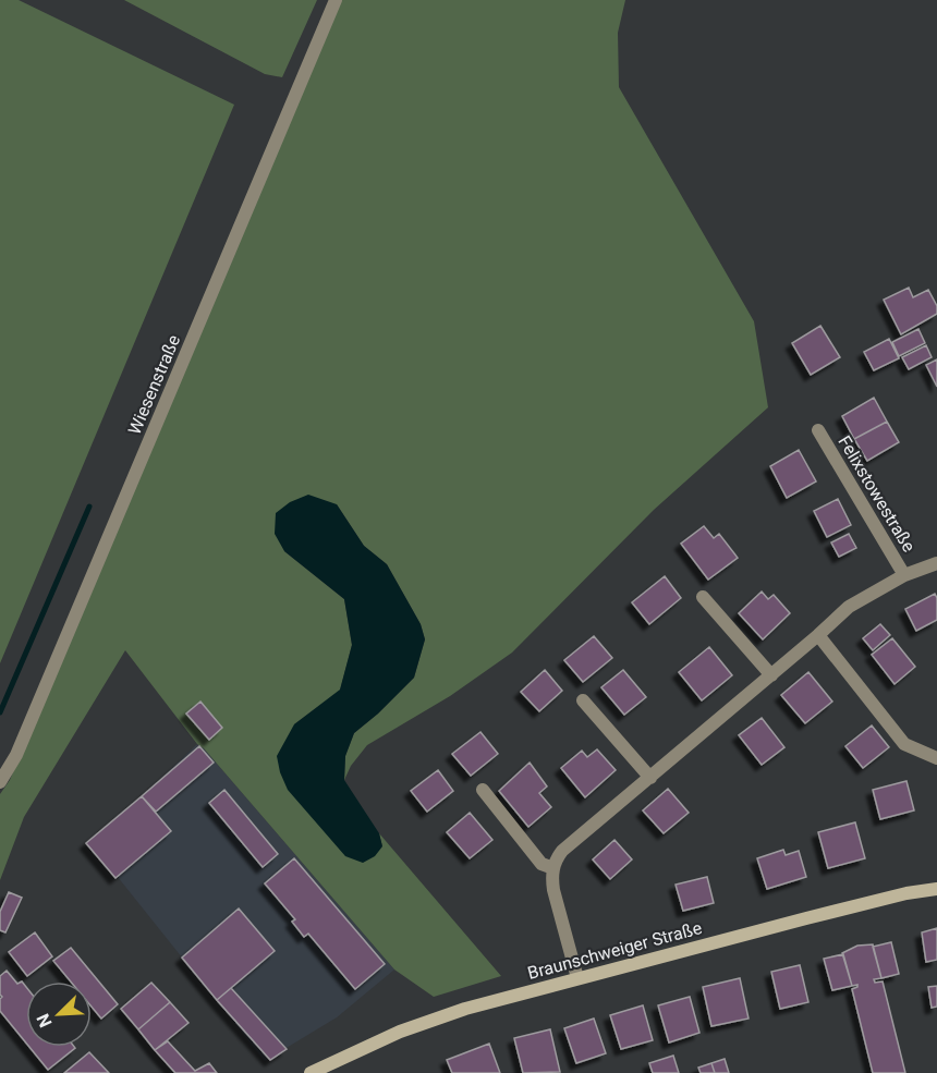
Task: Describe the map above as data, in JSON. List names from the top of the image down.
{
  "streets": {
    "main road": ["Braunschweiger Straße"],
    "street": ["Wiesenstraße", "Felixstowestraße"]
  },
  "north": "bottom left"
}
